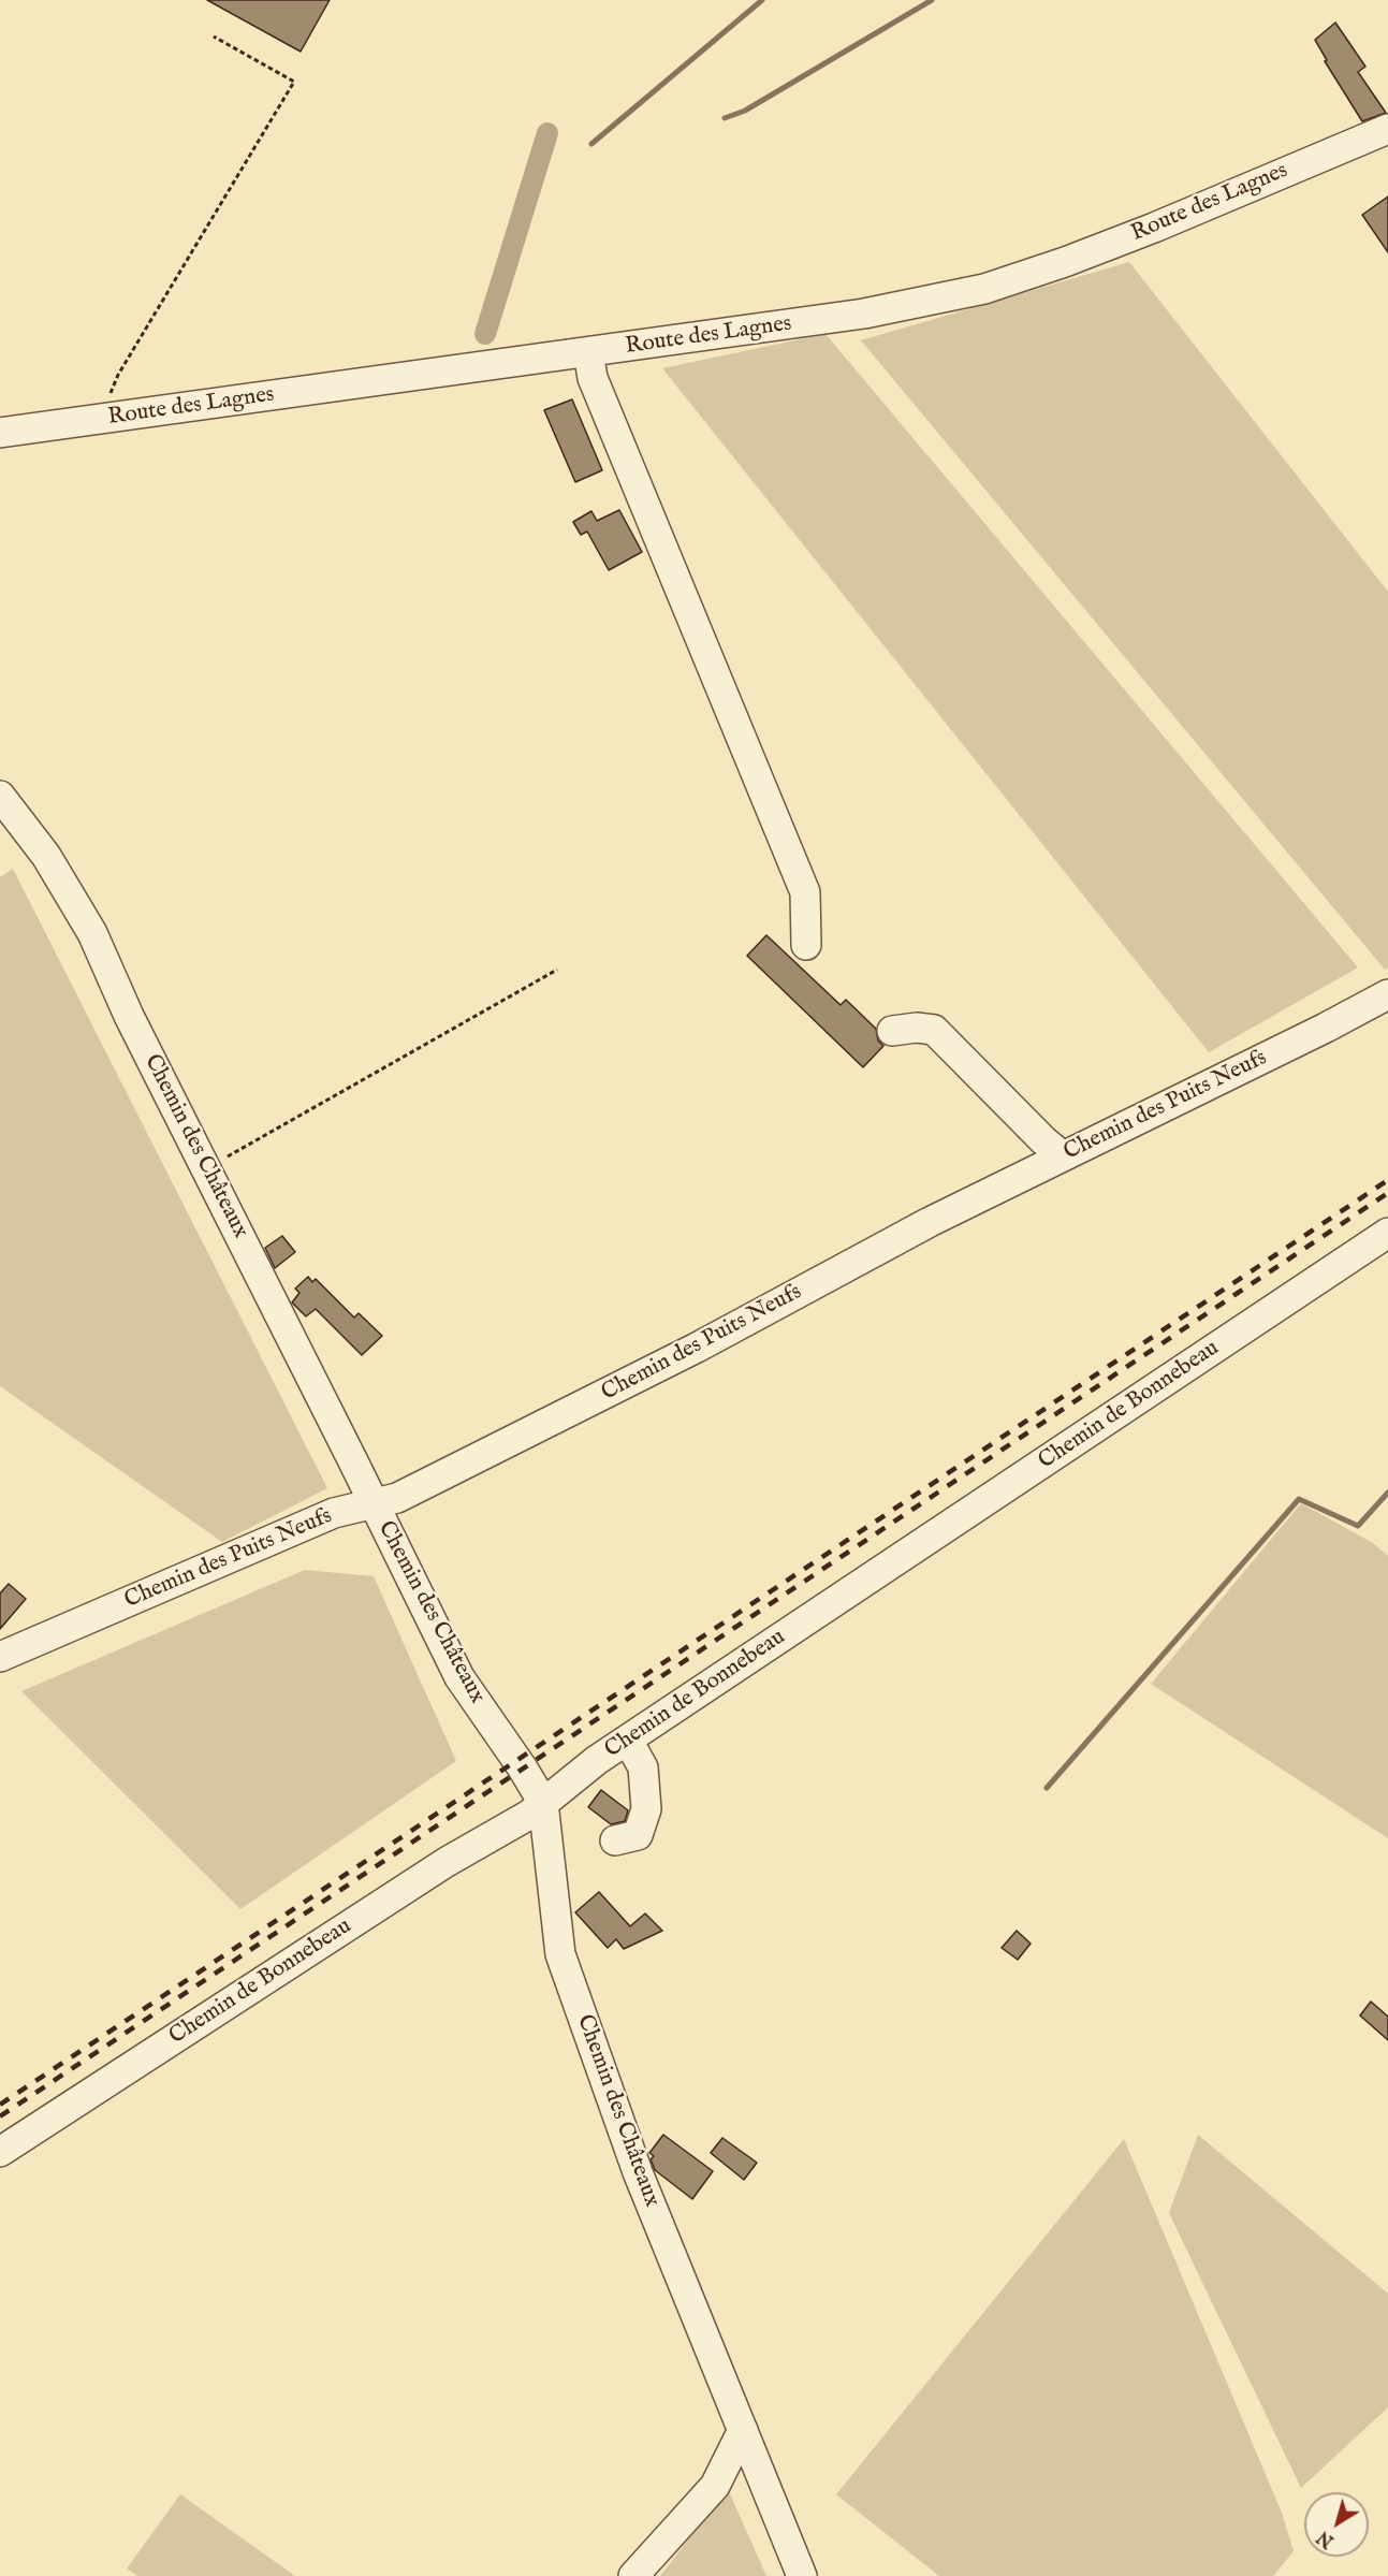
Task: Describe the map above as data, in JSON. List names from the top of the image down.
{
  "streets": {
    "street": [
      "Route des Lagnes",
      "Chemin des Puits Neufs",
      "Chemin des Châteaux",
      "Chemin de Bonnebeau"
    ]
  },
  "crossings": [
    ["Chemin des Puits Neufs", "Chemin des Châteaux"],
    ["Chemin des Châteaux", "Chemin de Bonnebeau"]
  ],
  "north": "bottom left"
}
